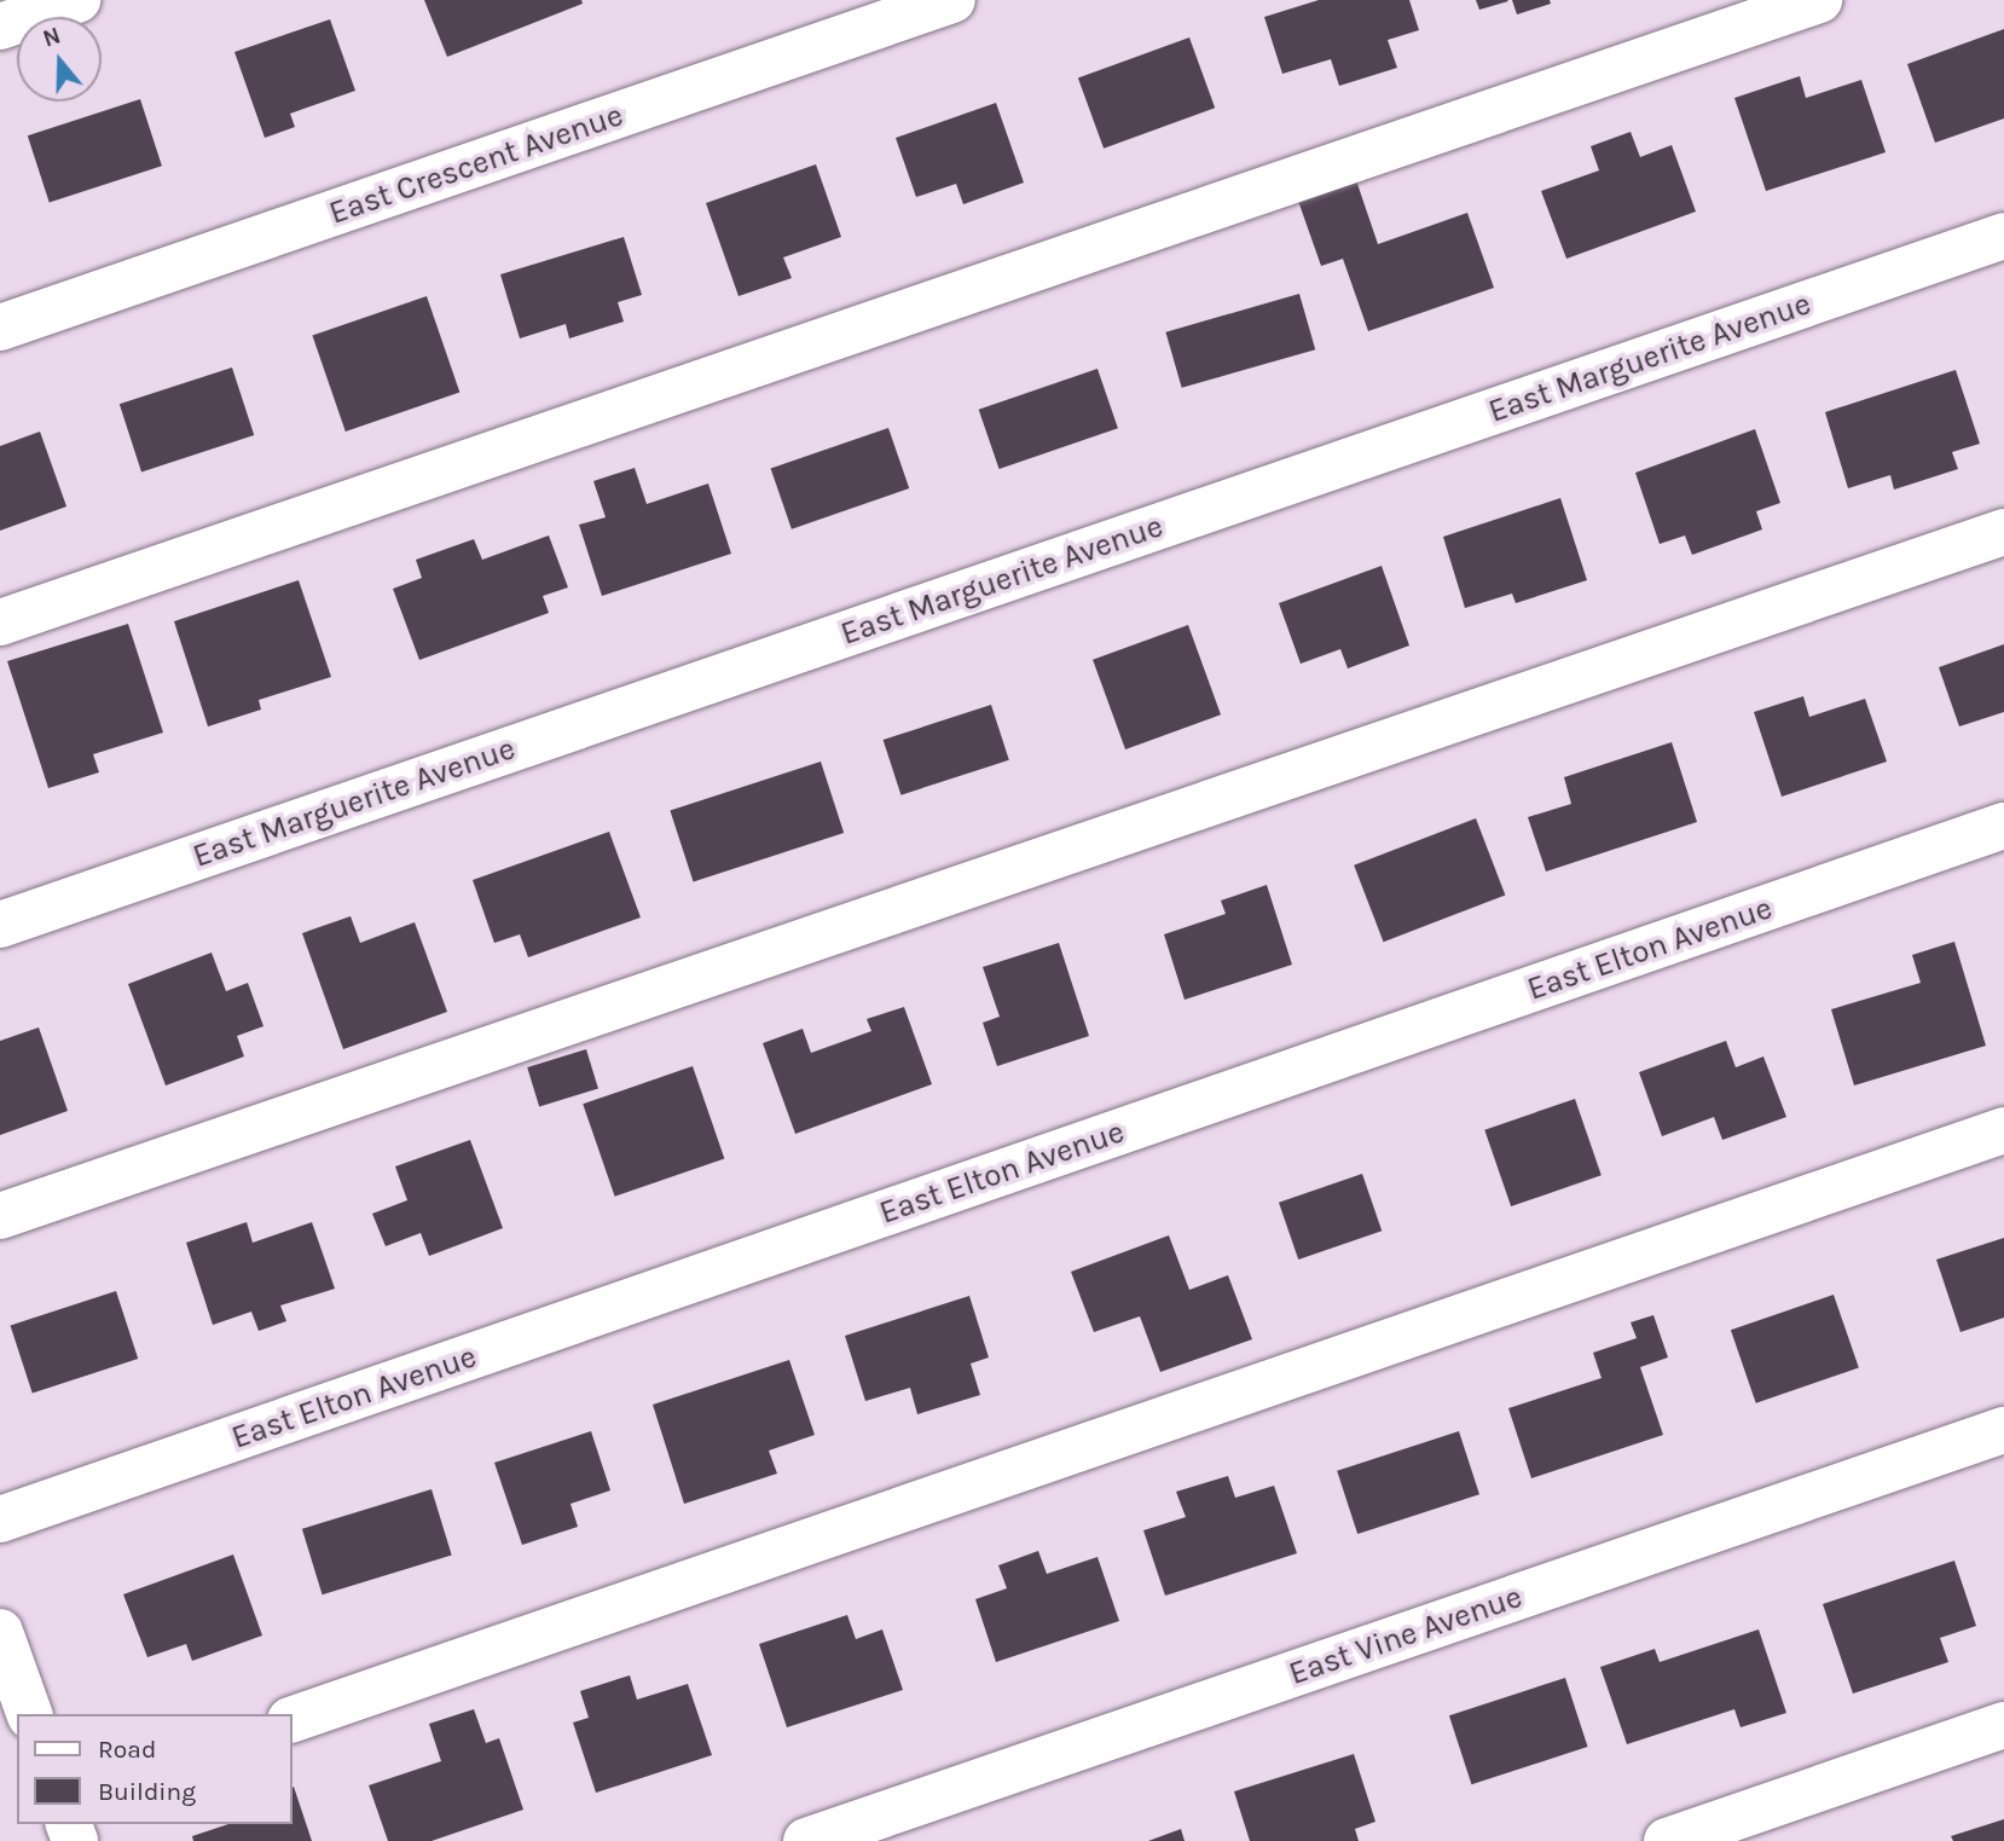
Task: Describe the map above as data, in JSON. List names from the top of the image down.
{
  "streets": {
    "street": [
      "East Crescent Avenue",
      "East Marguerite Avenue",
      "East Elton Avenue",
      "East Vine Avenue"
    ]
  },
  "legend": ["Road", "Building"],
  "north": "top"
}
